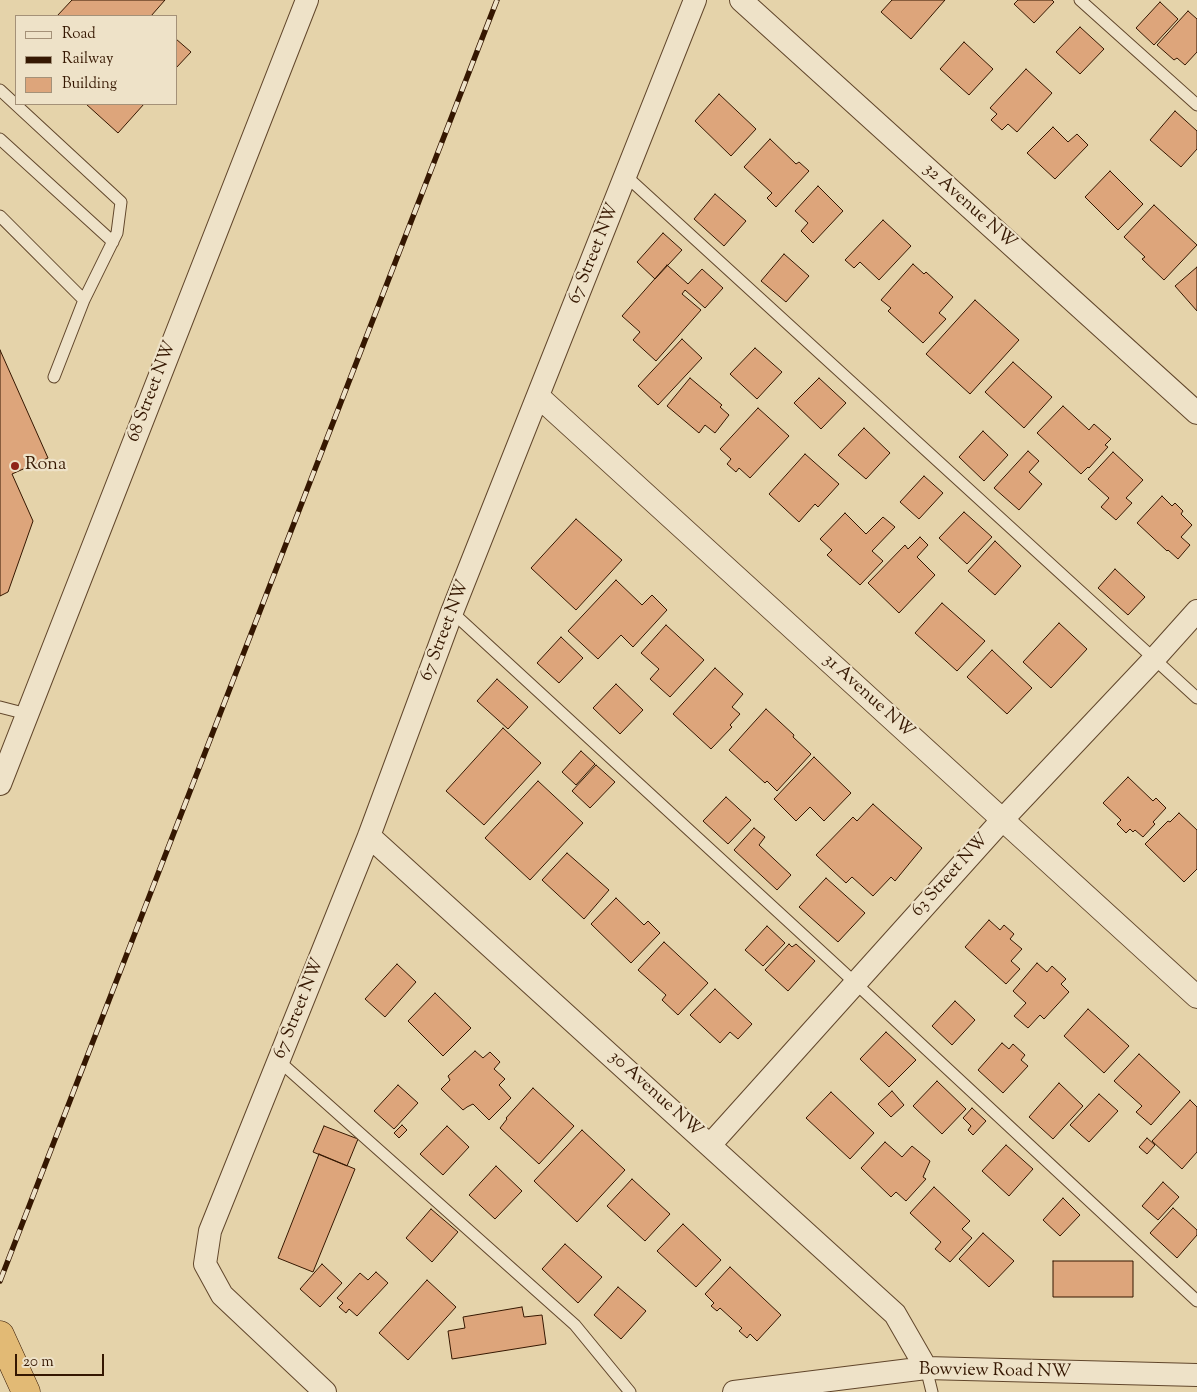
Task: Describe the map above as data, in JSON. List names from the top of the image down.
{
  "streets": {
    "street": [
      "32 Avenue NW",
      "67 Street NW",
      "68 Street NW",
      "31 Avenue NW",
      "63 Street NW",
      "30 Avenue NW",
      "Bowview Road NW"
    ]
  },
  "crossings": [
    ["67 Street NW", "31 Avenue NW"],
    ["67 Street NW", "30 Avenue NW"],
    ["31 Avenue NW", "63 Street NW"],
    ["63 Street NW", "30 Avenue NW"],
    ["30 Avenue NW", "Bowview Road NW"]
  ],
  "places": ["Rona"],
  "legend": ["Road", "Railway", "Building"],
  "scale_bar": "20 m"
}
